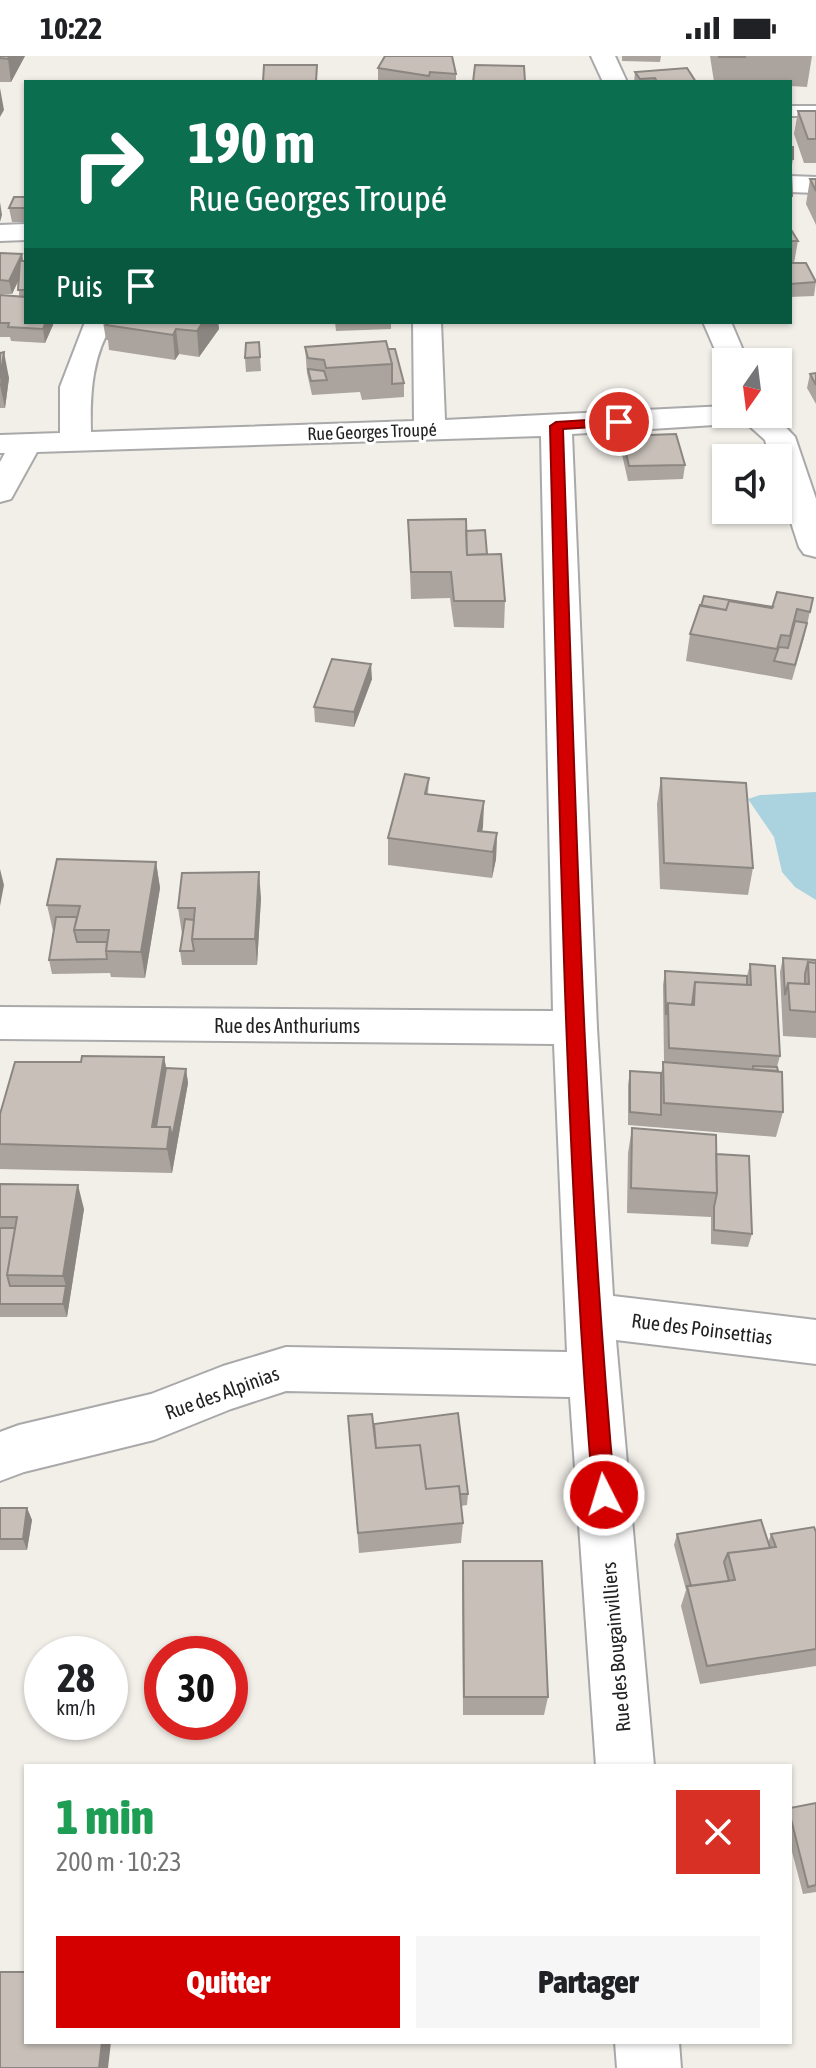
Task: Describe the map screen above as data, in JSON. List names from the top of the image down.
{
  "streets": {
    "street": [
      "Rue Georges Troupé",
      "Rue des Anthuriums",
      "Rue des Poinsettias",
      "Rue des Alpinias",
      "Rue des Bougainvilliers"
    ]
  },
  "crossings": [
    ["Rue Georges Troupé", "Rue des Bougainvilliers"],
    ["Rue des Anthuriums", "Rue des Bougainvilliers"],
    ["Rue des Poinsettias", "Rue des Bougainvilliers"],
    ["Rue des Alpinias", "Rue des Bougainvilliers"]
  ],
  "north": "bottom",
  "page": {
    "status": "10:22",
    "turn": ["190 m", "Rue Georges Troupé"],
    "then": "Puis",
    "speed": "28 km/h",
    "limit": "30",
    "heading": ["1 min", "200 m · 10:23"],
    "buttons": ["Quitter", "Partager"]
  }
}
